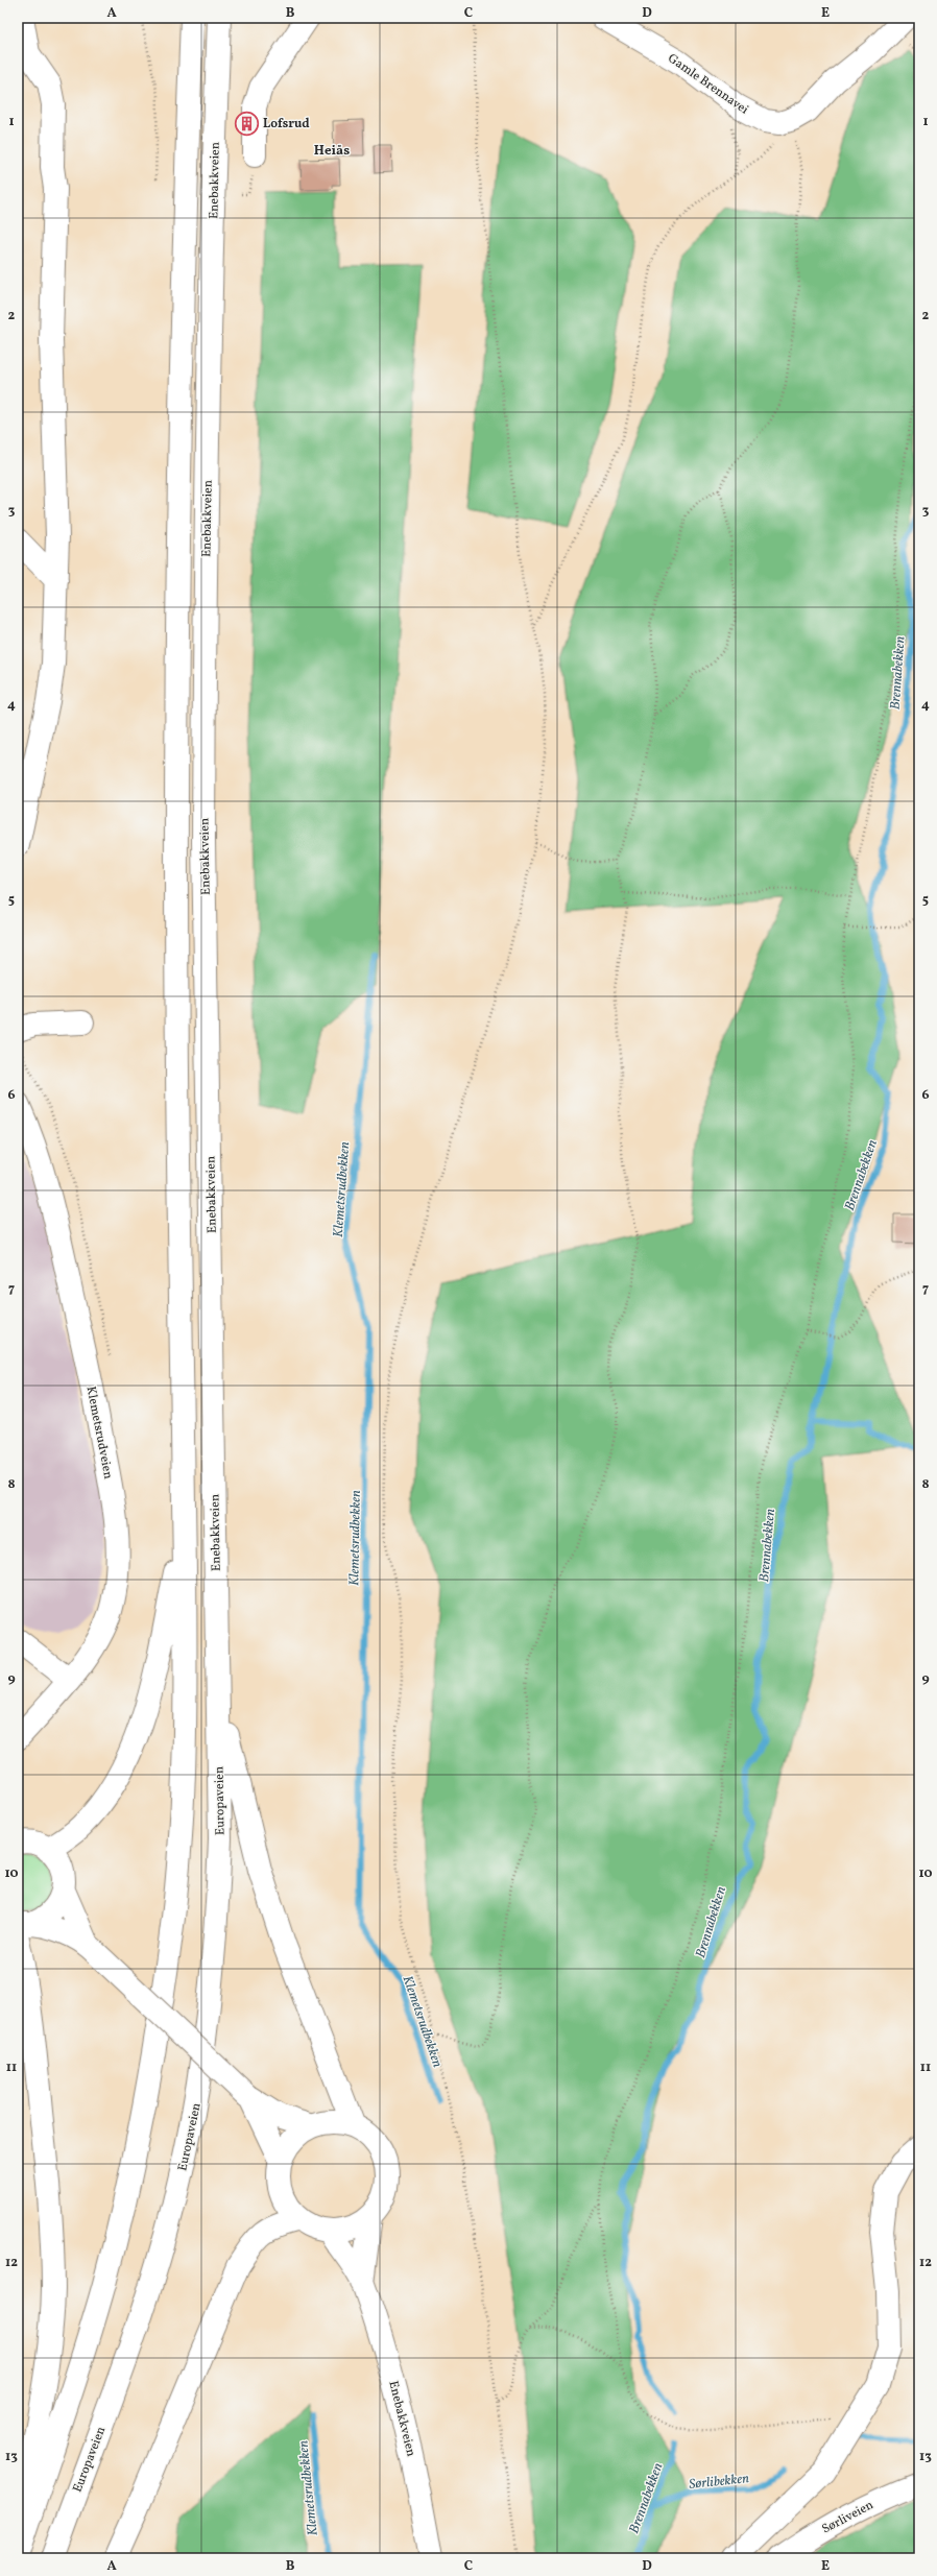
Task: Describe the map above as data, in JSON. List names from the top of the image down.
{
  "streets": {
    "main road": [
      "Gamle Brennavei",
      "Enebakkveien",
      "Klemetsrudveien",
      "Europaveien",
      "Sørliveien"
    ]
  },
  "crossings": [
    ["Enebakkveien", "Europaveien"]
  ],
  "districts": ["Heiås"],
  "water": ["Brennabekken", "Klemetsrudbekken", "Sørlibekken"],
  "places": {
    "building": ["Lofsrud"]
  },
  "grid": {
    "columns": [
      "A",
      "B",
      "C",
      "D",
      "E"
    ],
    "rows": [
      "1",
      "2",
      "3",
      "4",
      "5",
      "6",
      "7",
      "8",
      "9",
      "10",
      "11",
      "12",
      "13"
    ]
  }
}
